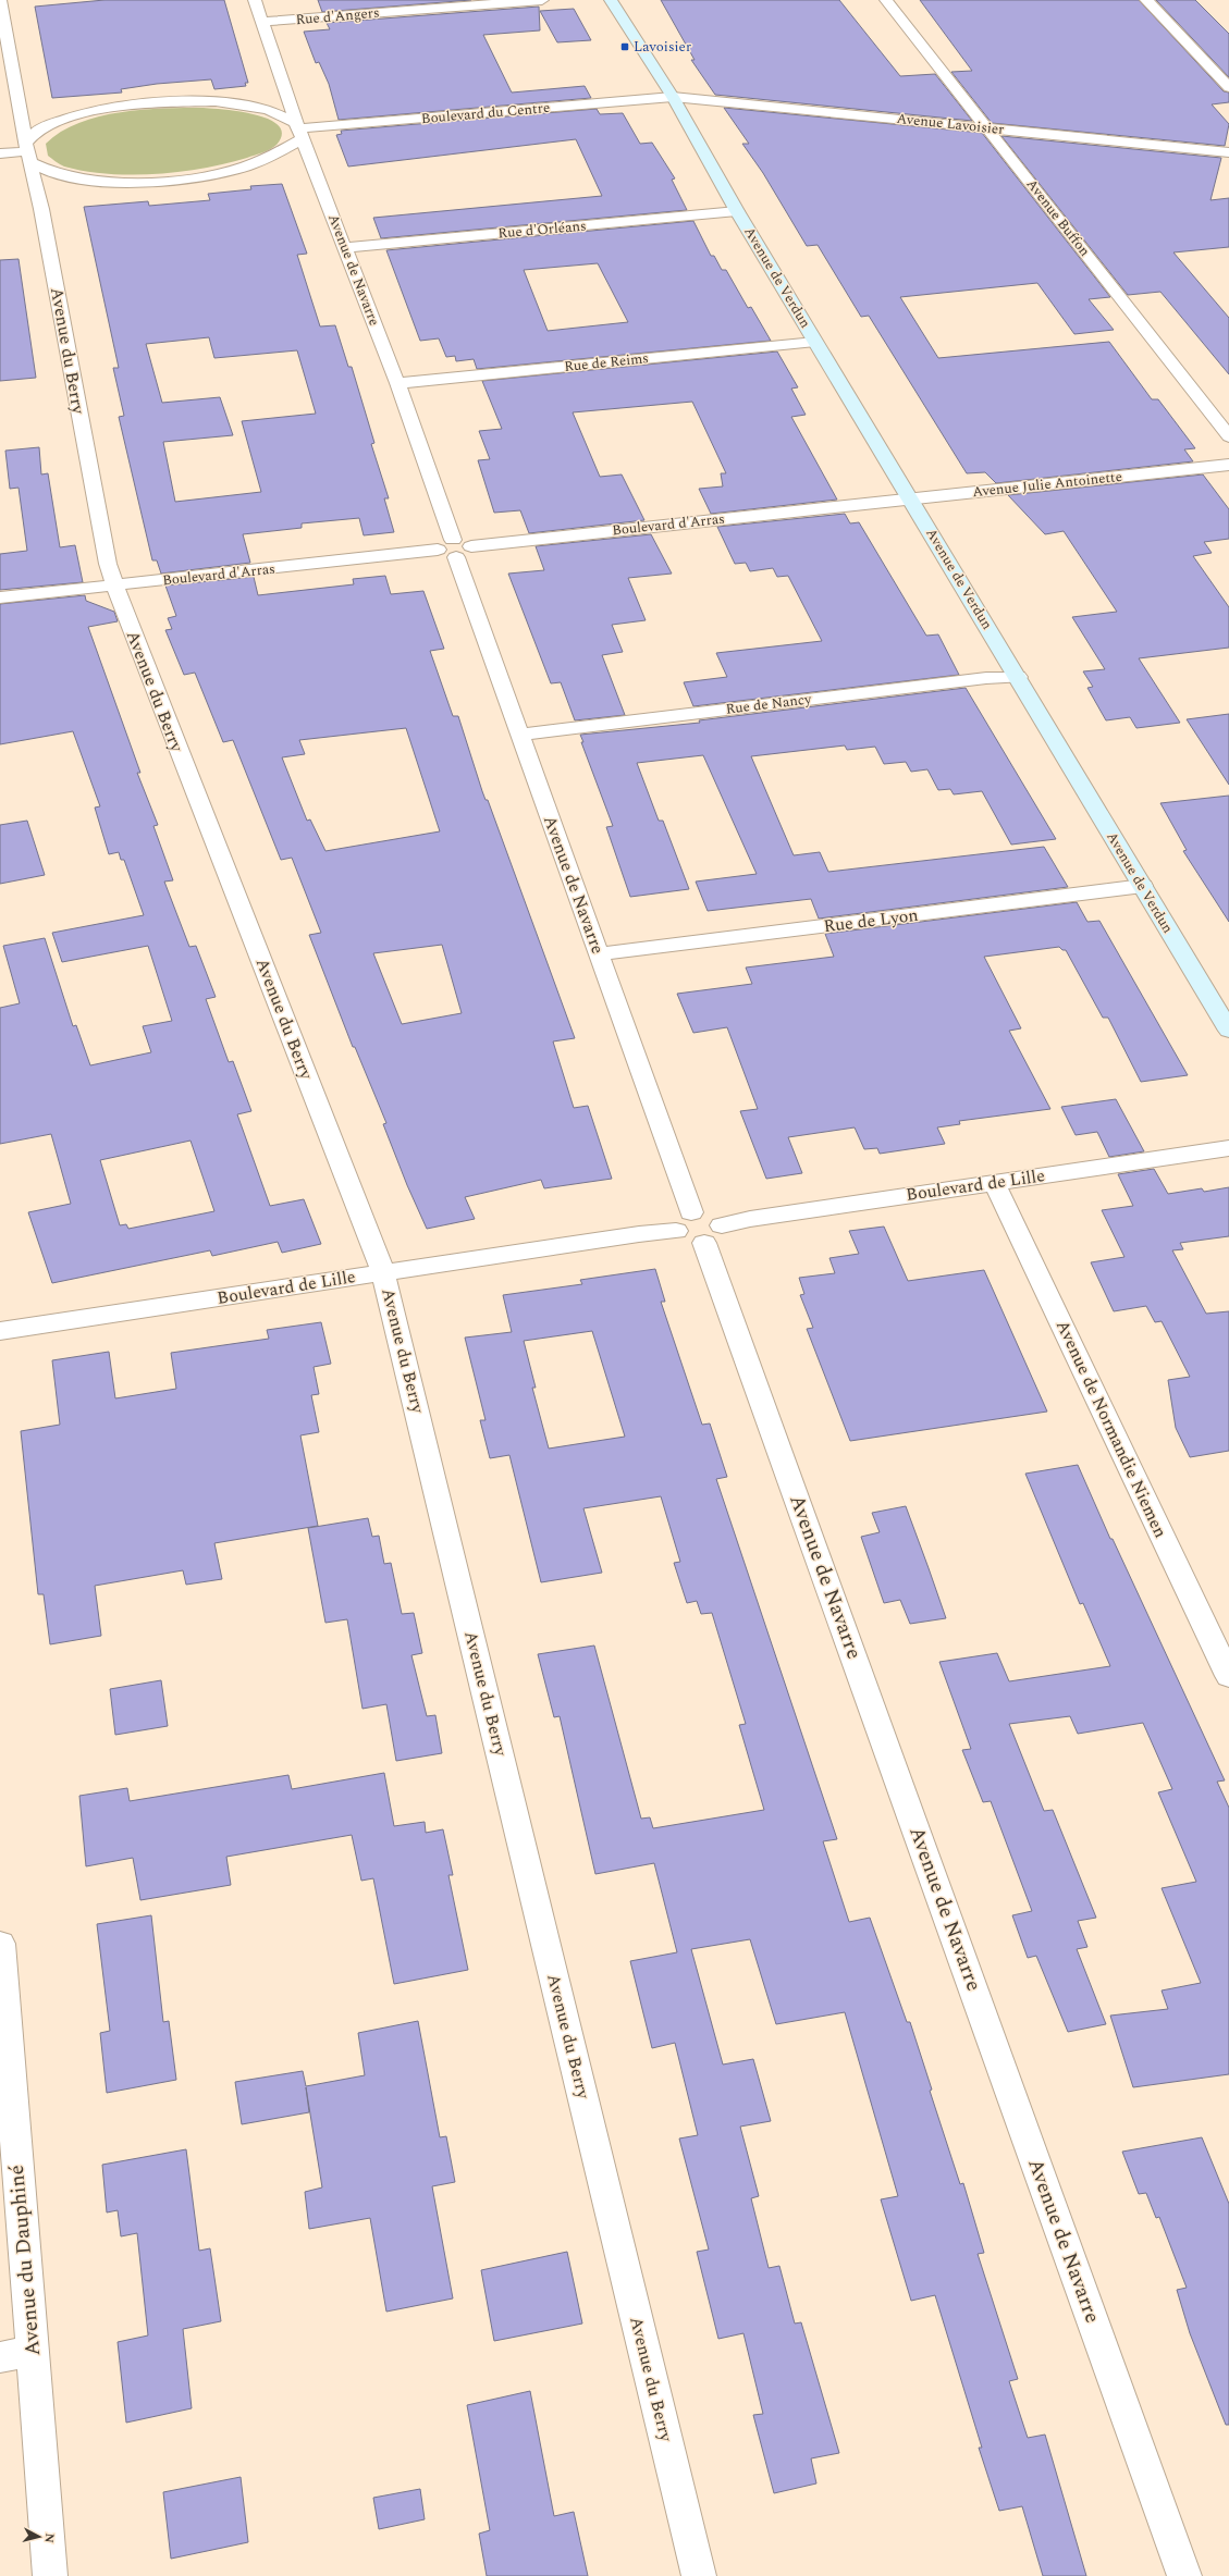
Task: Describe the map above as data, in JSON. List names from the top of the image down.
{
  "streets": {
    "street": [
      "Rue d'Angers",
      "Boulevard du Centre",
      "Avenue Lavoisier",
      "Avenue Buffon",
      "Rue d'Orléans",
      "Avenue de Navarre",
      "Avenue de Verdun",
      "Avenue du Berry",
      "Rue de Reims",
      "Avenue Julie Antoinette",
      "Boulevard d'Arras",
      "Rue de Nancy",
      "Rue de Lyon",
      "Boulevard de Lille",
      "Avenue de Normandie Niemen",
      "Avenue du Dauphiné"
    ]
  },
  "crossings": [
    ["Rue d'Angers", "Avenue de Navarre"],
    ["Boulevard du Centre", "Avenue Lavoisier"],
    ["Boulevard du Centre", "Avenue de Navarre"],
    ["Boulevard du Centre", "Avenue de Verdun"],
    ["Avenue Lavoisier", "Avenue Buffon"],
    ["Avenue Lavoisier", "Avenue de Verdun"],
    ["Rue d'Orléans", "Avenue de Navarre"],
    ["Rue d'Orléans", "Avenue de Verdun"],
    ["Avenue de Navarre", "Rue de Reims"],
    ["Avenue de Navarre", "Boulevard d'Arras"],
    ["Avenue de Navarre", "Rue de Nancy"],
    ["Avenue de Navarre", "Rue de Lyon"],
    ["Avenue de Navarre", "Boulevard de Lille"],
    ["Avenue de Verdun", "Rue de Reims"],
    ["Avenue de Verdun", "Avenue Julie Antoinette"],
    ["Avenue de Verdun", "Rue de Nancy"],
    ["Avenue de Verdun", "Rue de Lyon"],
    ["Avenue du Berry", "Boulevard d'Arras"],
    ["Avenue du Berry", "Boulevard de Lille"],
    ["Avenue Julie Antoinette", "Boulevard d'Arras"],
    ["Boulevard de Lille", "Avenue de Normandie Niemen"]
  ],
  "places": {
    "transit": ["Lavoisier"]
  },
  "north": "right"
}
